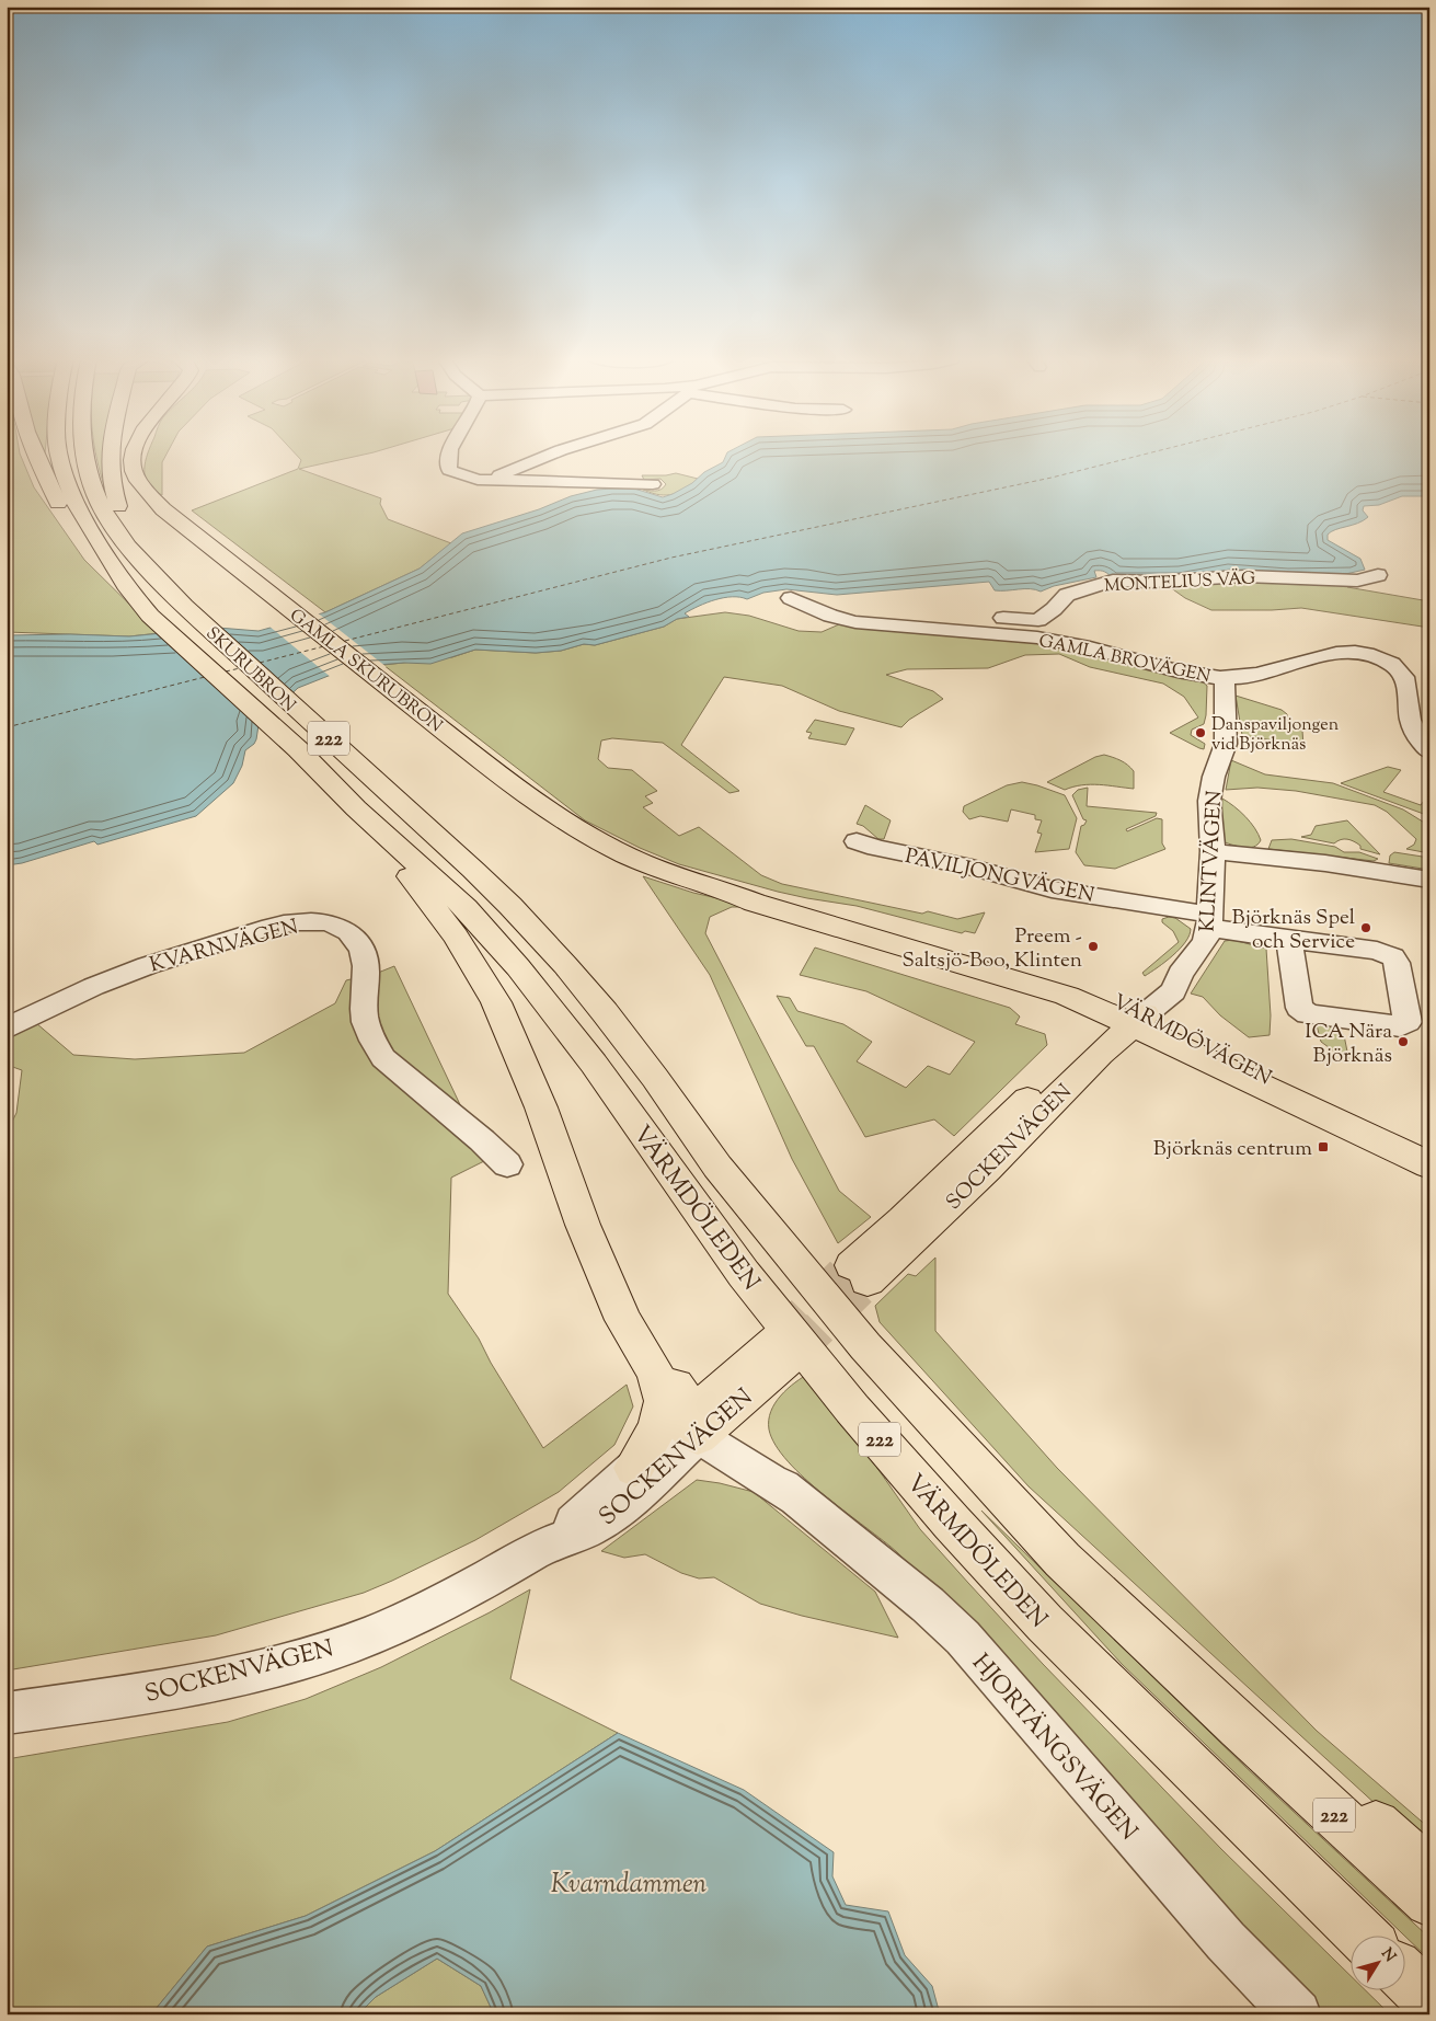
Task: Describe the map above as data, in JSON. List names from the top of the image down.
{
  "streets": {
    "main road": [
      "SKURUBRON",
      "GAMLA SKURUBRON",
      "222",
      "VÄRMDÖVÄGEN",
      "SOCKENVÄGEN",
      "VÄRMDÖLEDEN"
    ],
    "street": [
      "MONTELIUS VÄG",
      "GAMLA BROVÄGEN",
      "KLINTVÄGEN",
      "PAVILJONGVÄGEN",
      "KVARNVÄGEN",
      "HJORTÄNGSVÄGEN"
    ]
  },
  "crossings": [
    ["GAMLA BROVÄGEN", "KLINTVÄGEN"],
    ["SKURUBRON", "222"],
    ["SKURUBRON", "VÄRMDÖLEDEN"],
    ["GAMLA SKURUBRON", "VÄRMDÖVÄGEN"],
    ["KLINTVÄGEN", "PAVILJONGVÄGEN"],
    ["KLINTVÄGEN", "VÄRMDÖVÄGEN"],
    ["KLINTVÄGEN", "SOCKENVÄGEN"],
    ["VÄRMDÖVÄGEN", "SOCKENVÄGEN"],
    ["SOCKENVÄGEN", "HJORTÄNGSVÄGEN"]
  ],
  "water": ["Kvarndammen"],
  "places": {
    "other": [
      "Danspaviljongen vid Björknäs",
      "Björknäs Spel och Service",
      "Preem - Saltsjö-Boo, Klinten",
      "ICA Nära Björknäs"
    ],
    "transit": ["Björknäs centrum"]
  },
  "north": "top right"
}
